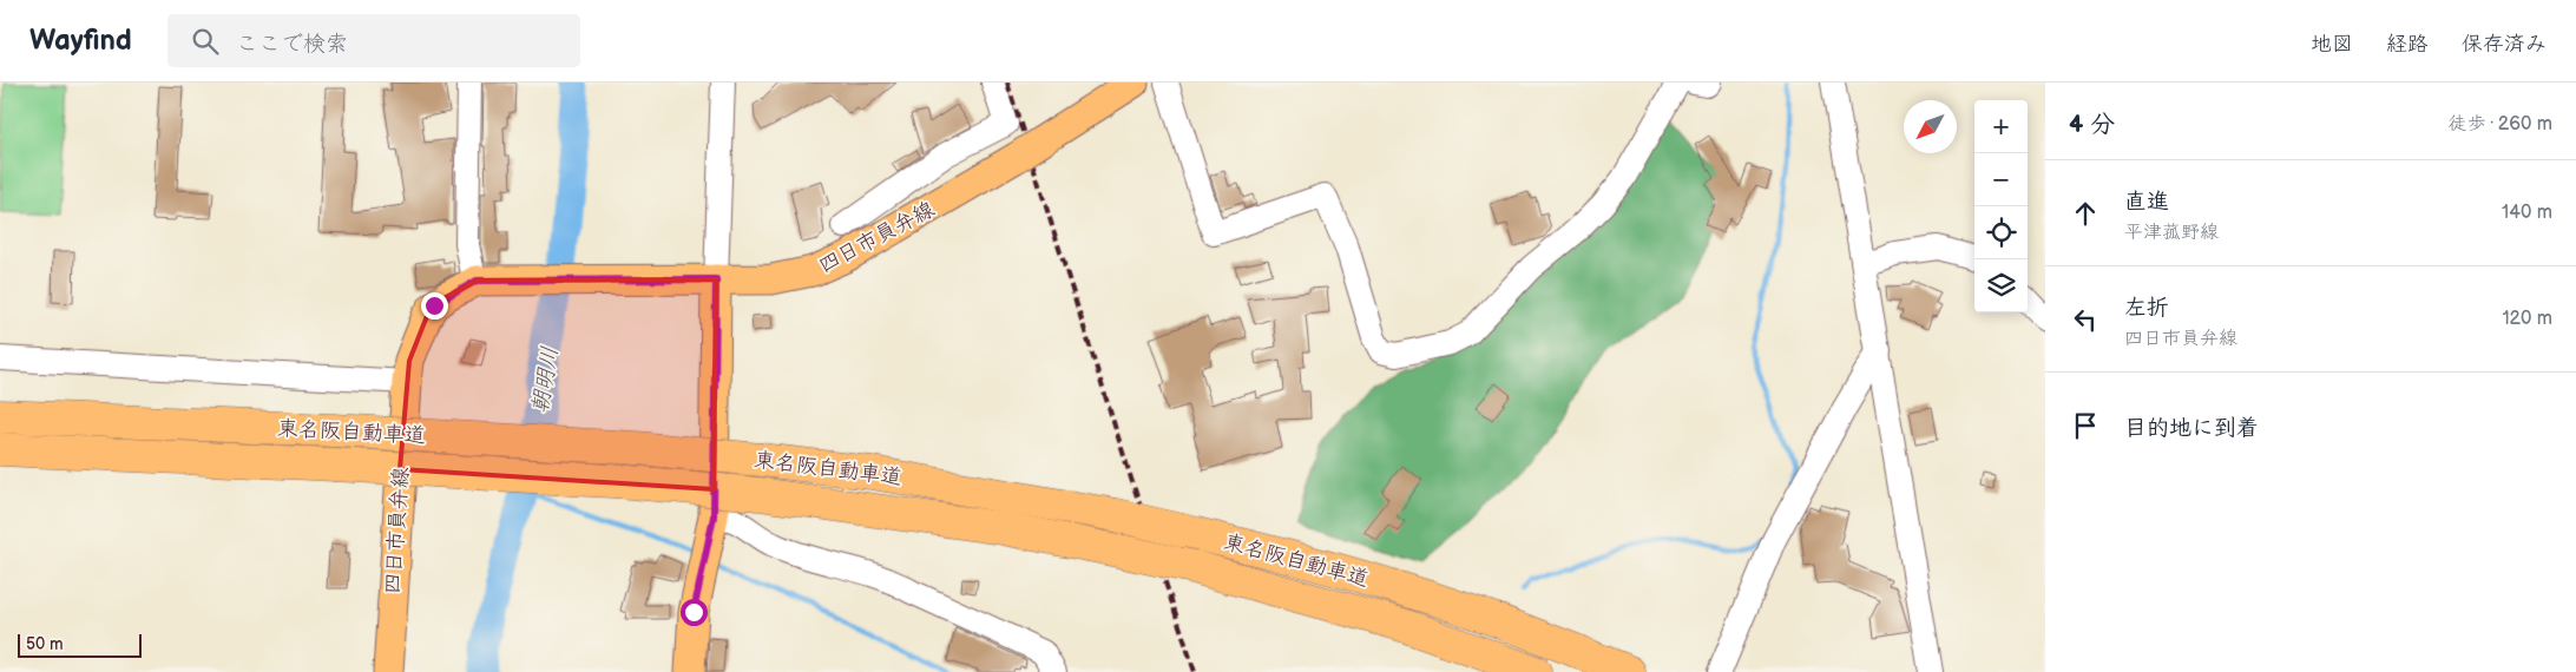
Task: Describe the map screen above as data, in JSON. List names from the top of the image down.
{
  "streets": {
    "highway": ["東名阪自動車道"],
    "main road": ["四日市員弁線"]
  },
  "water": ["朝明川"],
  "scale_bar": "50 m",
  "north": "bottom left",
  "page": {
    "header": "Wayfind",
    "search": "ここで検索",
    "nav": ["地図", "経路", "保存済み"],
    "heading": ["4 分", "徒歩 · 260 m"],
    "map_buttons": ["+", "−"],
    "list": [
      ["直進", "平津菰野線", "140 m"],
      ["左折", "四日市員弁線", "120 m"],
      "目的地に到着"
    ],
    "scale": "50 m"
  }
}
